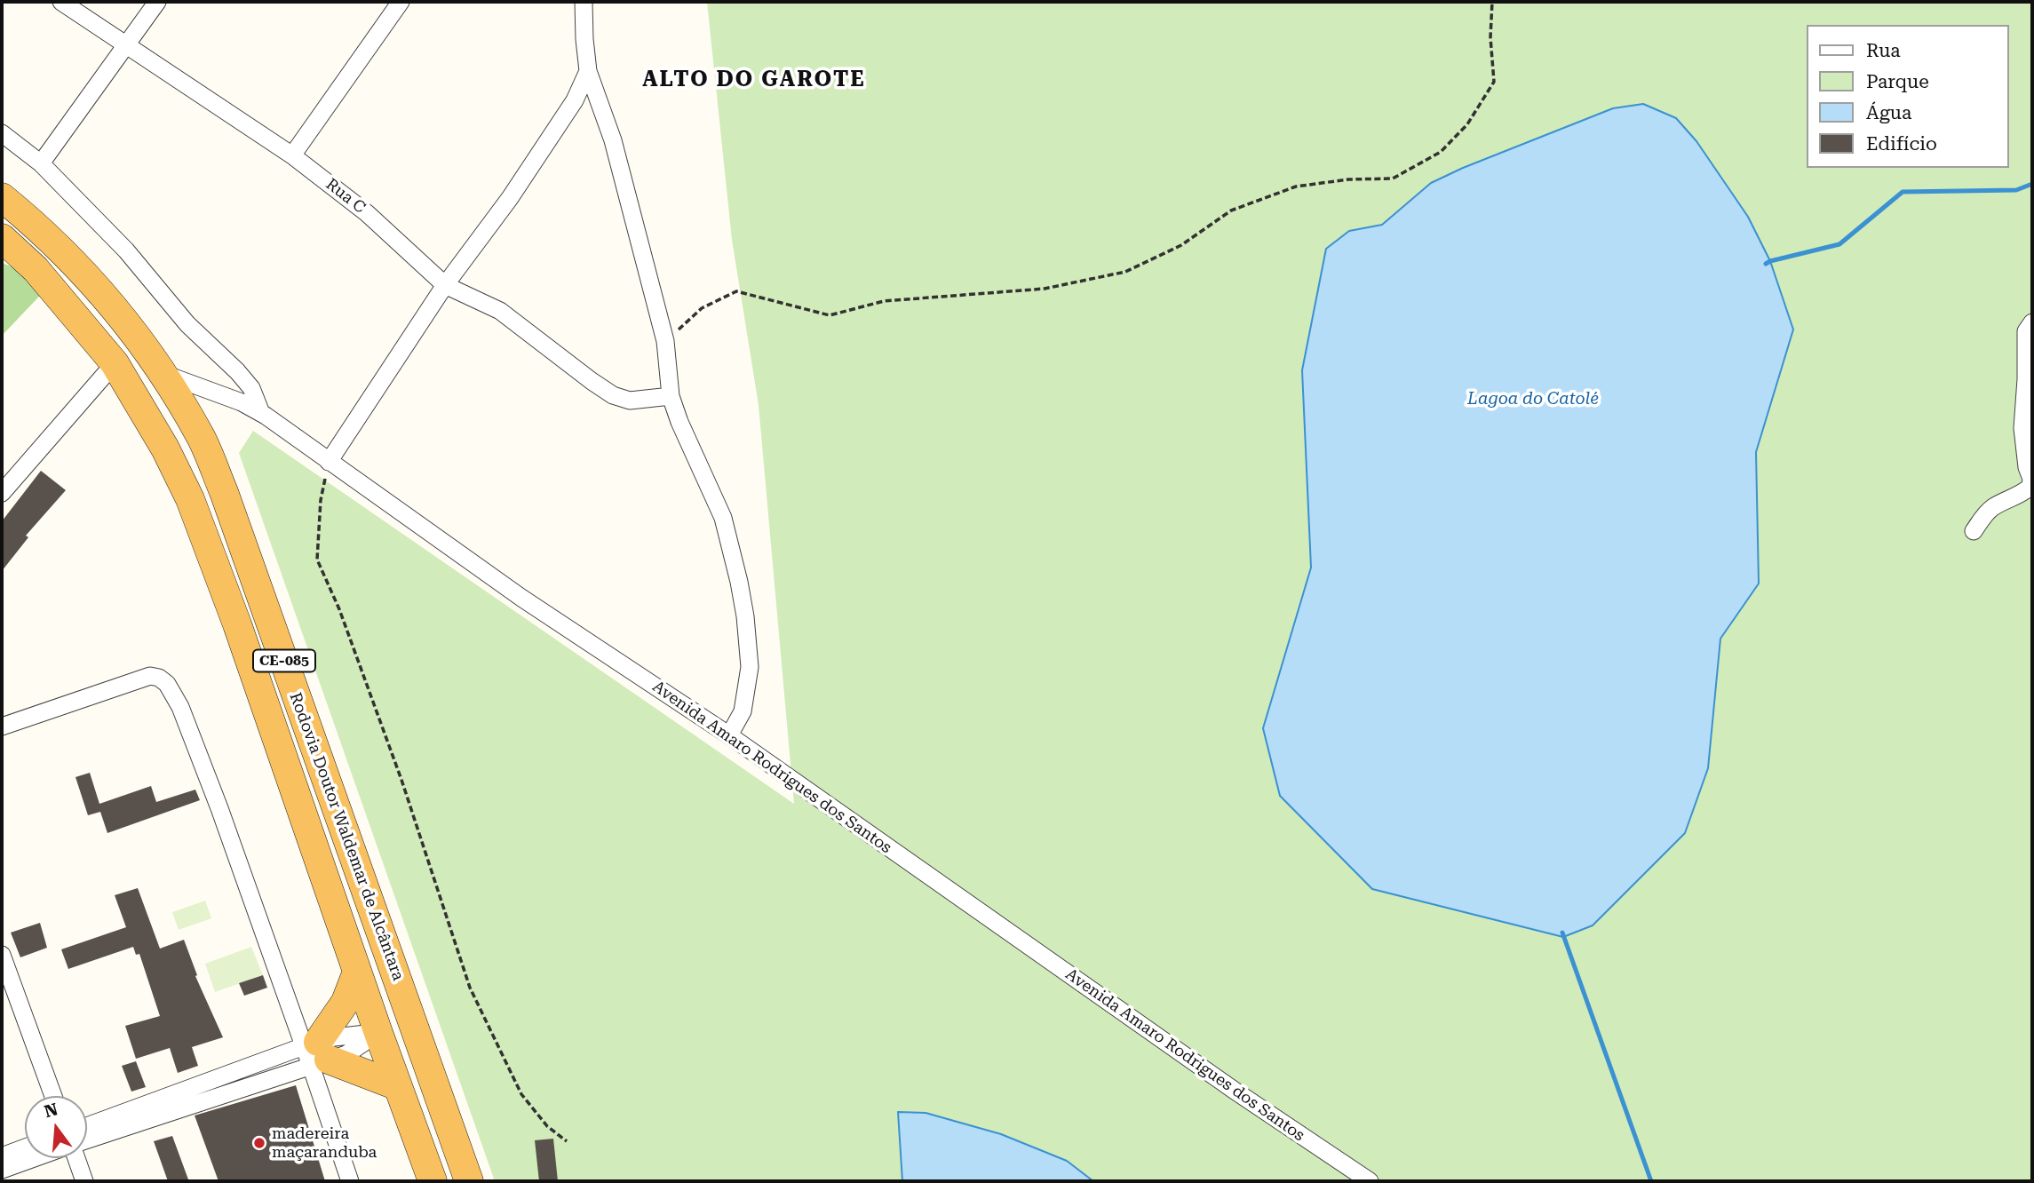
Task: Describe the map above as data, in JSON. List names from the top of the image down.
{
  "streets": {
    "highway": ["CE-085", "Rodovia Doutor Waldemar de Alcântara"],
    "street": ["Rua C", "Avenida Amaro Rodrigues dos Santos"]
  },
  "crossings": [
    ["Avenida Amaro Rodrigues dos Santos", "Rodovia Doutor Waldemar de Alcântara"]
  ],
  "districts": ["ALTO DO GAROTE"],
  "water": ["Lagoa do Catolé"],
  "places": ["madereira maçaranduba"],
  "legend": [
    "Rua",
    "Parque",
    "Água",
    "Edifício"
  ],
  "north": "top"
}
